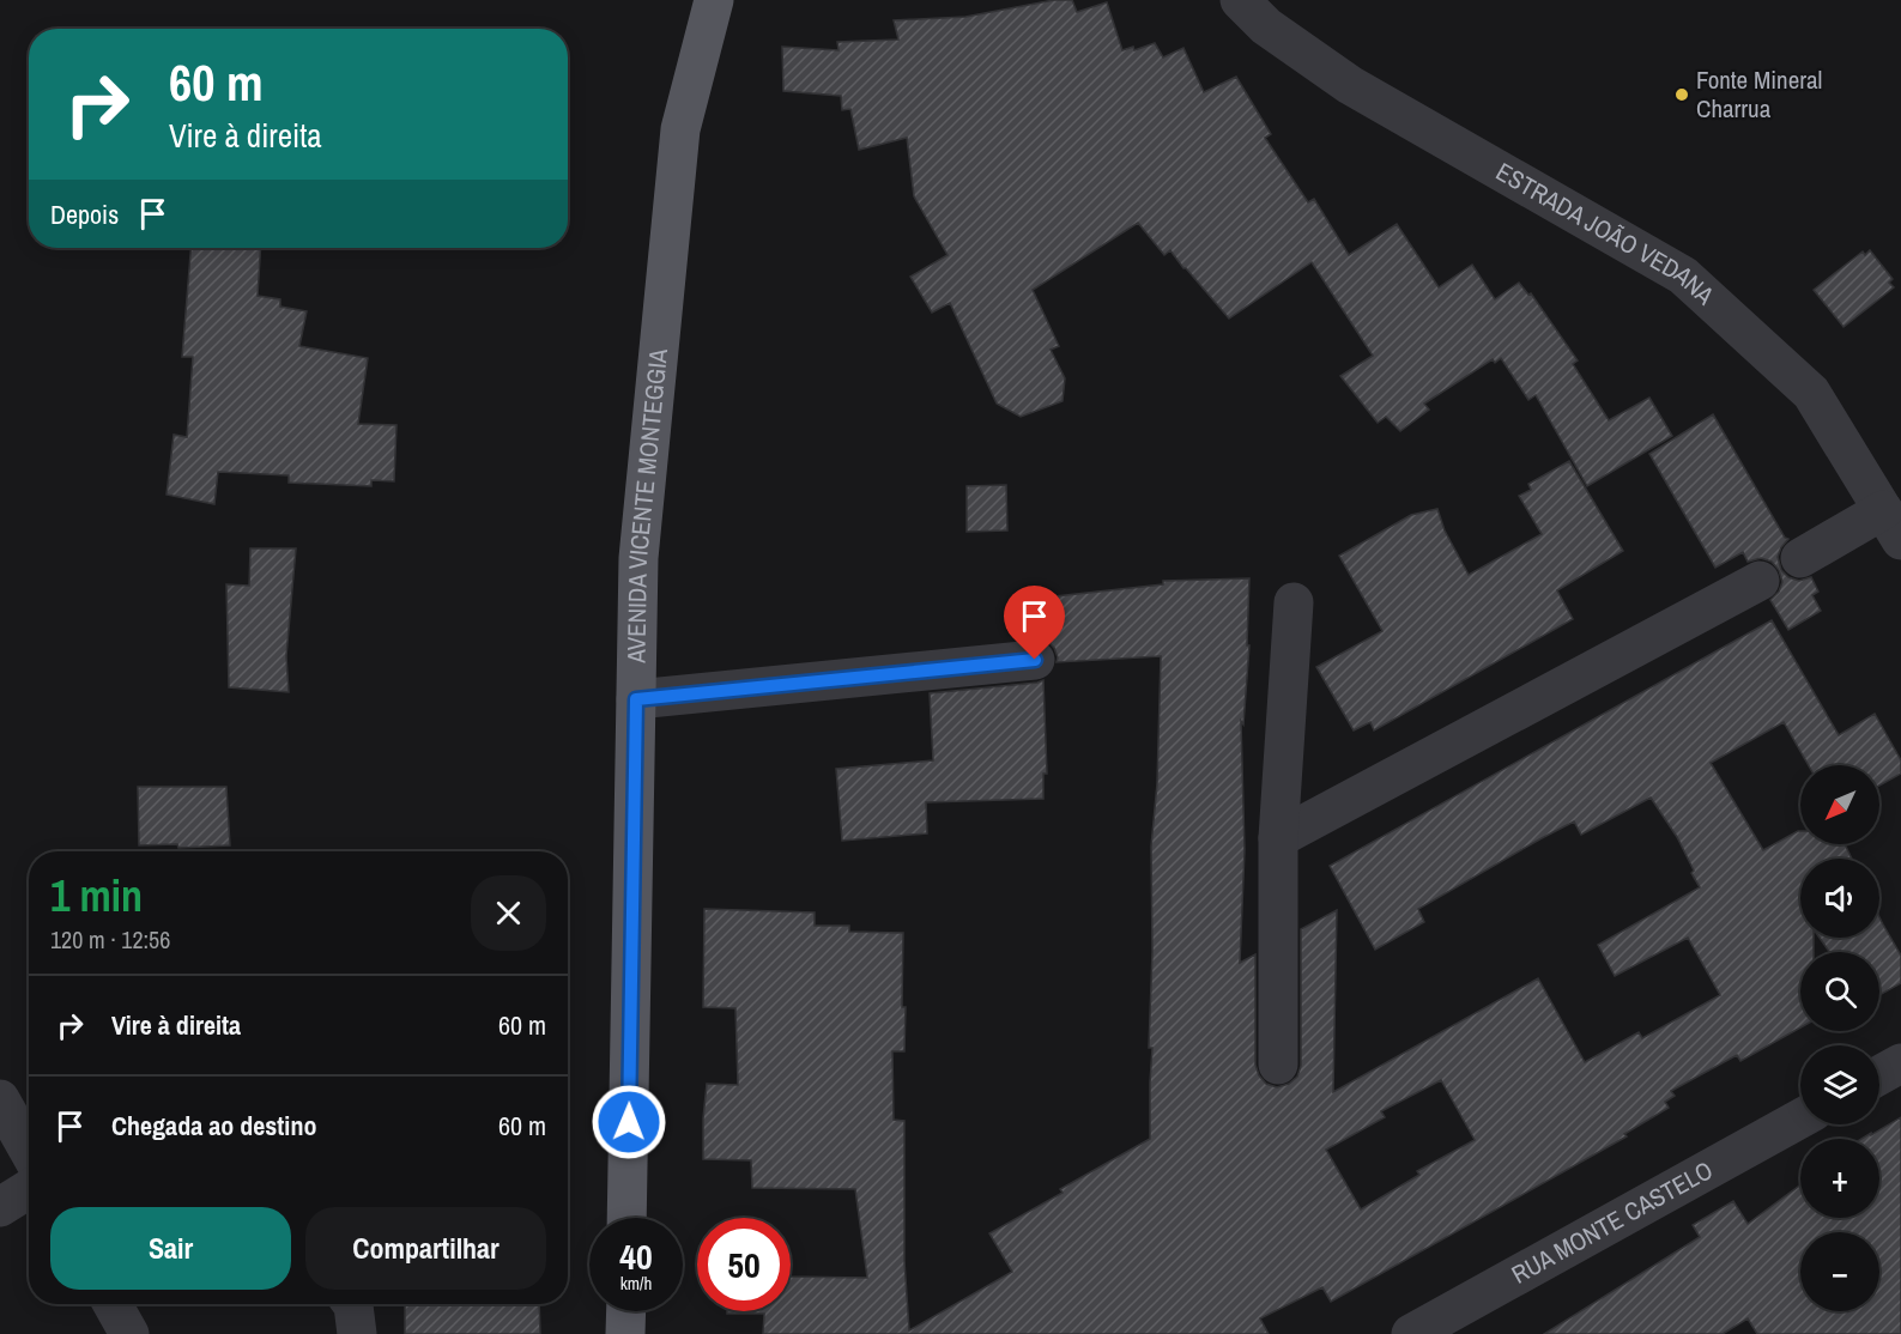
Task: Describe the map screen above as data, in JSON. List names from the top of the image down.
{
  "streets": {
    "main road": ["AVENIDA VICENTE MONTEGGIA"],
    "street": ["ESTRADA JOÃO VEDANA", "RUA MONTE CASTELO"]
  },
  "places": ["Fonte Mineral Charrua"],
  "north": "bottom left",
  "page": {
    "turn": ["60 m", "Vire à direita"],
    "then": "Depois",
    "map_buttons": ["+", "−"],
    "heading": ["1 min", "120 m · 12:56"],
    "list": [
      {
        "name": "Vire à direita",
        "value": "60 m"
      },
      {
        "name": "Chegada ao destino",
        "value": "60 m"
      }
    ],
    "buttons": ["Sair", "Compartilhar"],
    "speed": "40 km/h",
    "limit": "50"
  }
}
